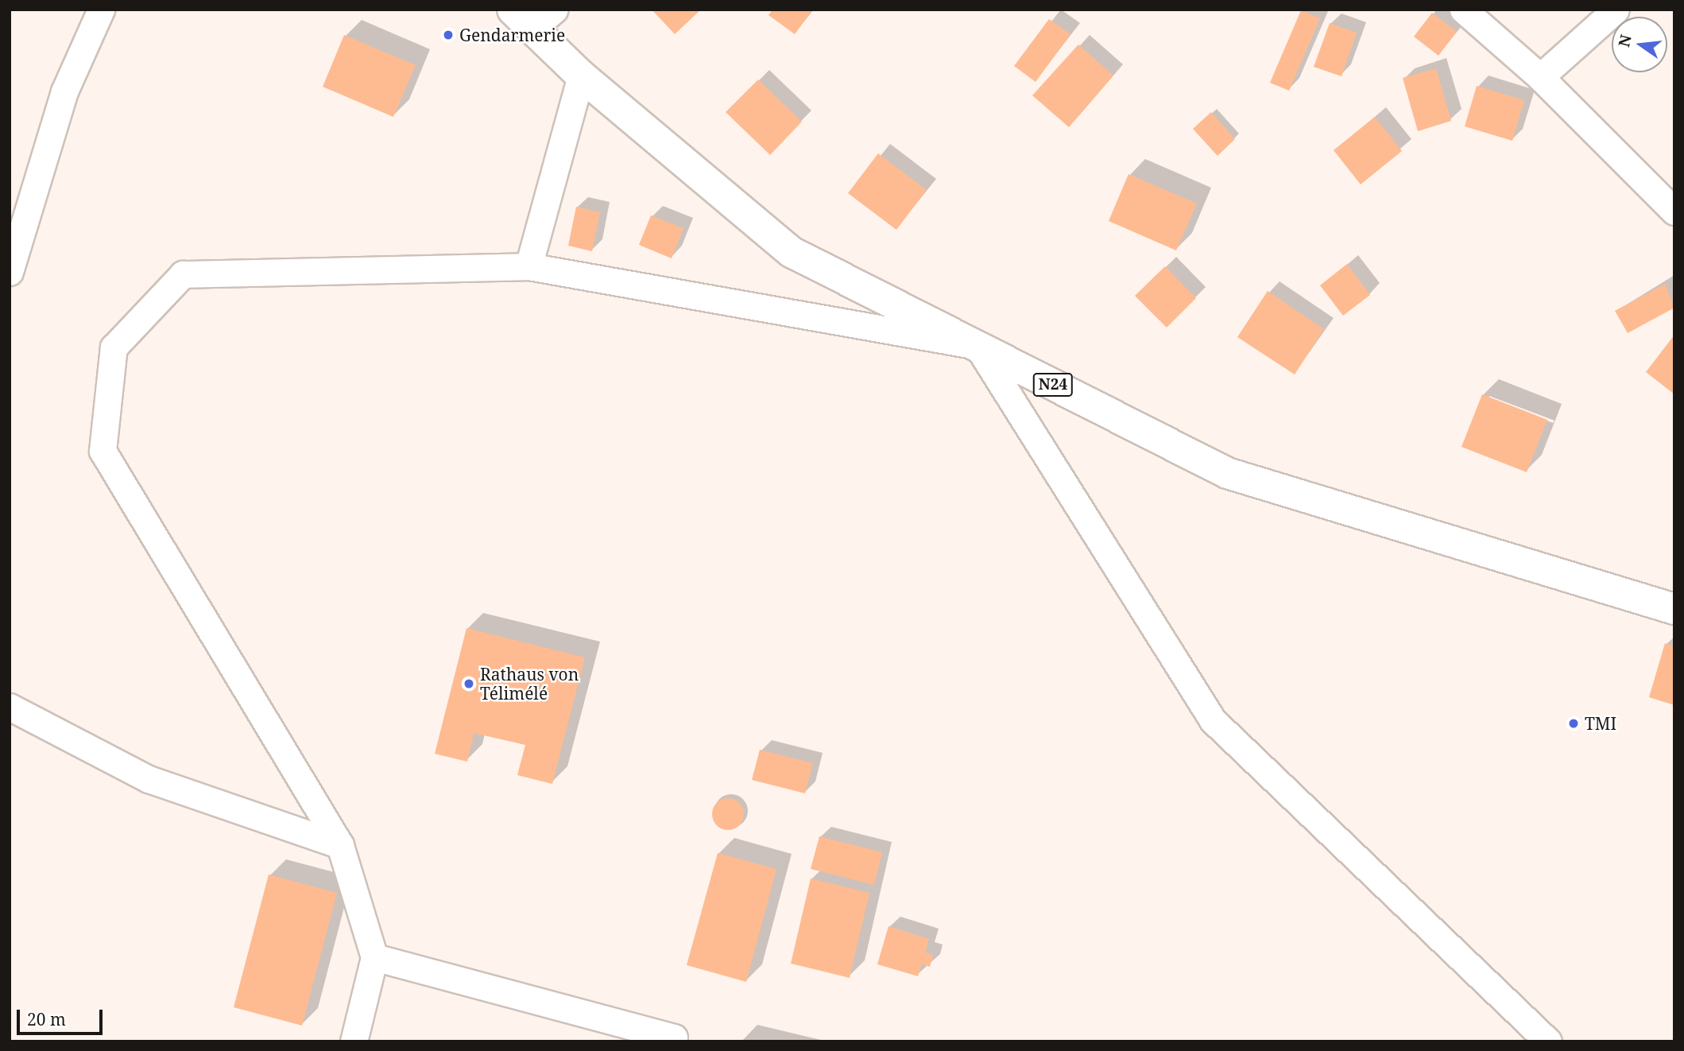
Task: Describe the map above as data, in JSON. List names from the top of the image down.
{
  "streets": {
    "main road": ["N24"]
  },
  "places": ["Gendarmerie", "Rathaus von Télimélé", "TMI"],
  "scale_bar": "20 m",
  "north": "left"
}
